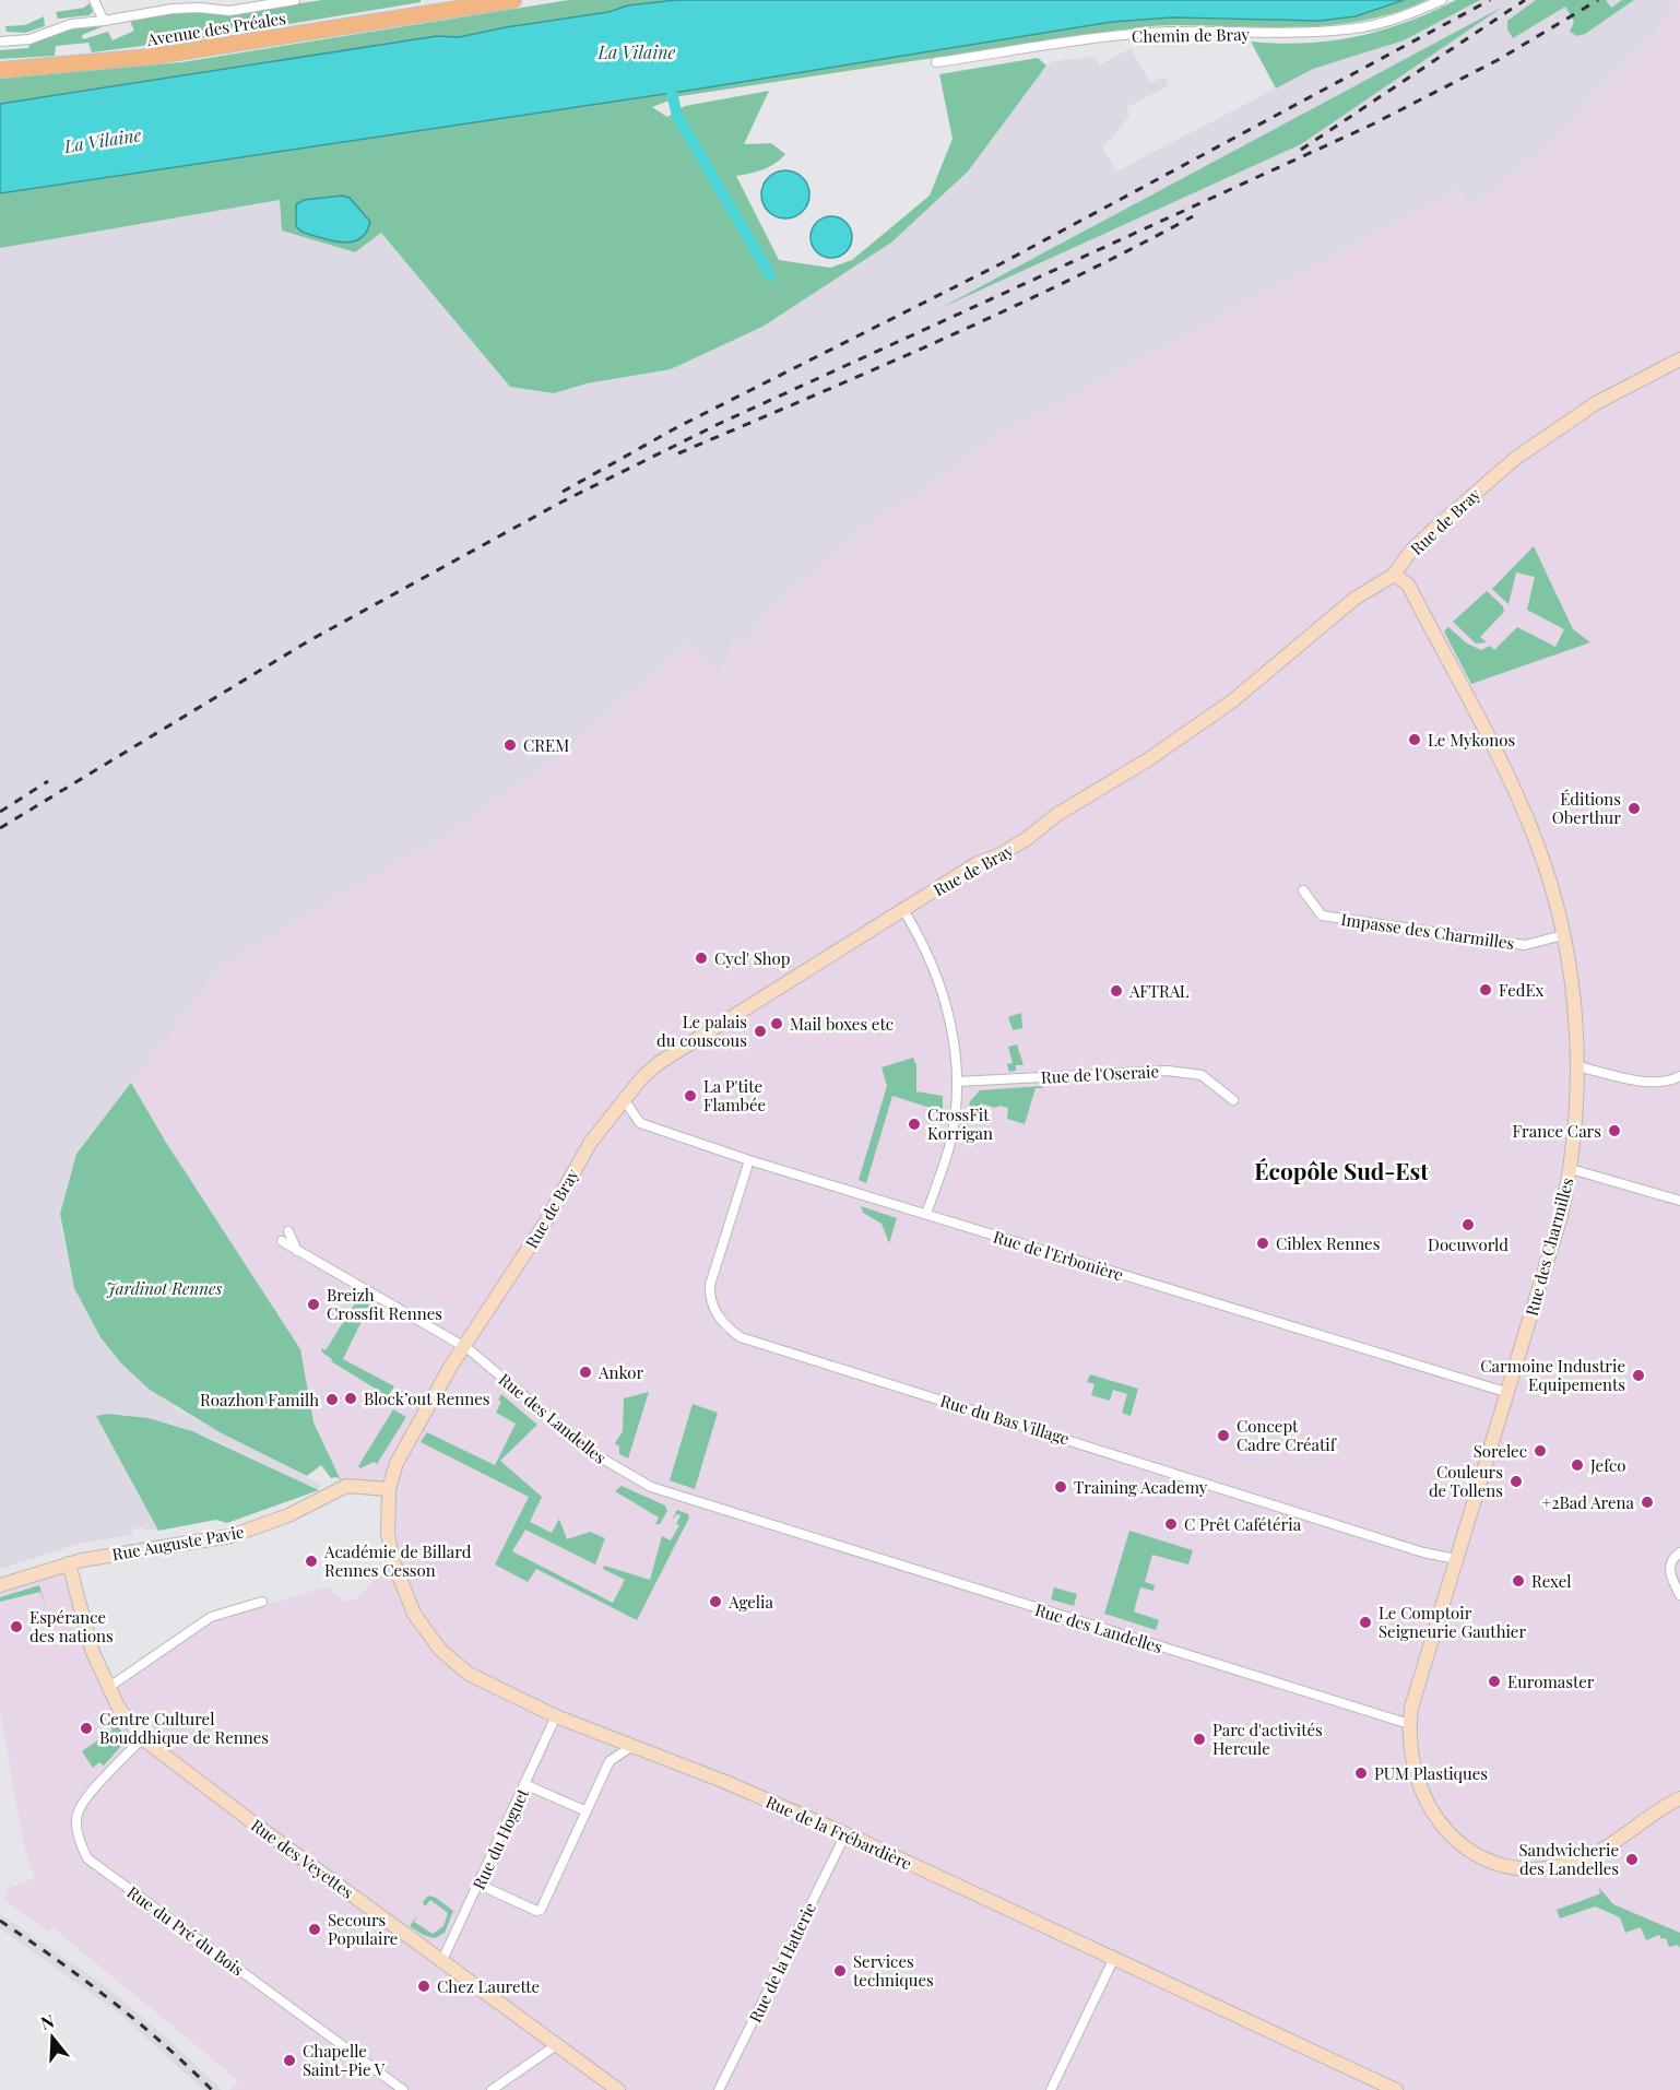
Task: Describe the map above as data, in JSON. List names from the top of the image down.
{
  "streets": {
    "main road": ["Avenue des Préales"],
    "street": [
      "Chemin de Bray",
      "Rue de Bray",
      "Impasse des Charmilles",
      "Rue de l'Oseraie",
      "Rue des Charmilles",
      "Rue de l'Erbonière",
      "Rue des Landelles",
      "Rue du Bas Village",
      "Rue Auguste Pavie",
      "Rue de la Frébardière",
      "Rue du Hoguet",
      "Rue des Veyettes",
      "Rue du Pré du Bois",
      "Rue de la Hatterie"
    ]
  },
  "crossings": [
    ["Rue de Bray", "Rue des Charmilles"],
    ["Rue de Bray", "Rue de l'Erbonière"],
    ["Rue de Bray", "Rue des Landelles"],
    ["Rue de Bray", "Rue Auguste Pavie"],
    ["Rue de Bray", "Rue de la Frébardière"],
    ["Impasse des Charmilles", "Rue des Charmilles"],
    ["Rue des Charmilles", "Rue de l'Erbonière"],
    ["Rue des Charmilles", "Rue des Landelles"],
    ["Rue des Charmilles", "Rue du Bas Village"],
    ["Rue de l'Erbonière", "Rue du Bas Village"],
    ["Rue Auguste Pavie", "Rue de la Frébardière"],
    ["Rue Auguste Pavie", "Rue des Veyettes"],
    ["Rue de la Frébardière", "Rue du Hoguet"],
    ["Rue de la Frébardière", "Rue de la Hatterie"],
    ["Rue du Hoguet", "Rue des Veyettes"],
    ["Rue des Veyettes", "Rue du Pré du Bois"]
  ],
  "districts": ["Écopôle Sud-Est"],
  "water": ["La Vilaine"],
  "parks": ["Jardinot Rennes"],
  "places": [
    "Le Mykonos",
    "CREM",
    "Éditions Oberthur",
    "Cycl' Shop",
    "FedEx",
    "AFTRAL",
    "Mail boxes etc",
    "Le palais du couscous",
    "La P'tite Flambée",
    "CrossFit Korrigan",
    "France Cars",
    "Docuworld",
    "Ciblex Rennes",
    "Breizh Crossfit Rennes",
    "Ankor",
    "Carmoine Industrie Equipements",
    "Block’out Rennes",
    "Roazhon Familh",
    "Concept Cadre Créatif",
    "Sorelec",
    "Jefco",
    "Couleurs de Tollens",
    "Training Academy",
    "+2Bad Arena",
    "C Prêt Cafétéria",
    "Académie de Billard Rennes Cesson",
    "Rexel",
    "Agelia",
    "Le Comptoir Seigneurie Gauthier",
    "Espérance des nations",
    "Euromaster",
    "Centre Culturel Bouddhique de Rennes",
    "Parc d'activités Hercule",
    "PUM Plastiques",
    "Sandwicherie des Landelles",
    "Secours Populaire",
    "Services techniques",
    "Chez Laurette",
    "Chapelle Saint-Pie V"
  ],
  "north": "top"
}
